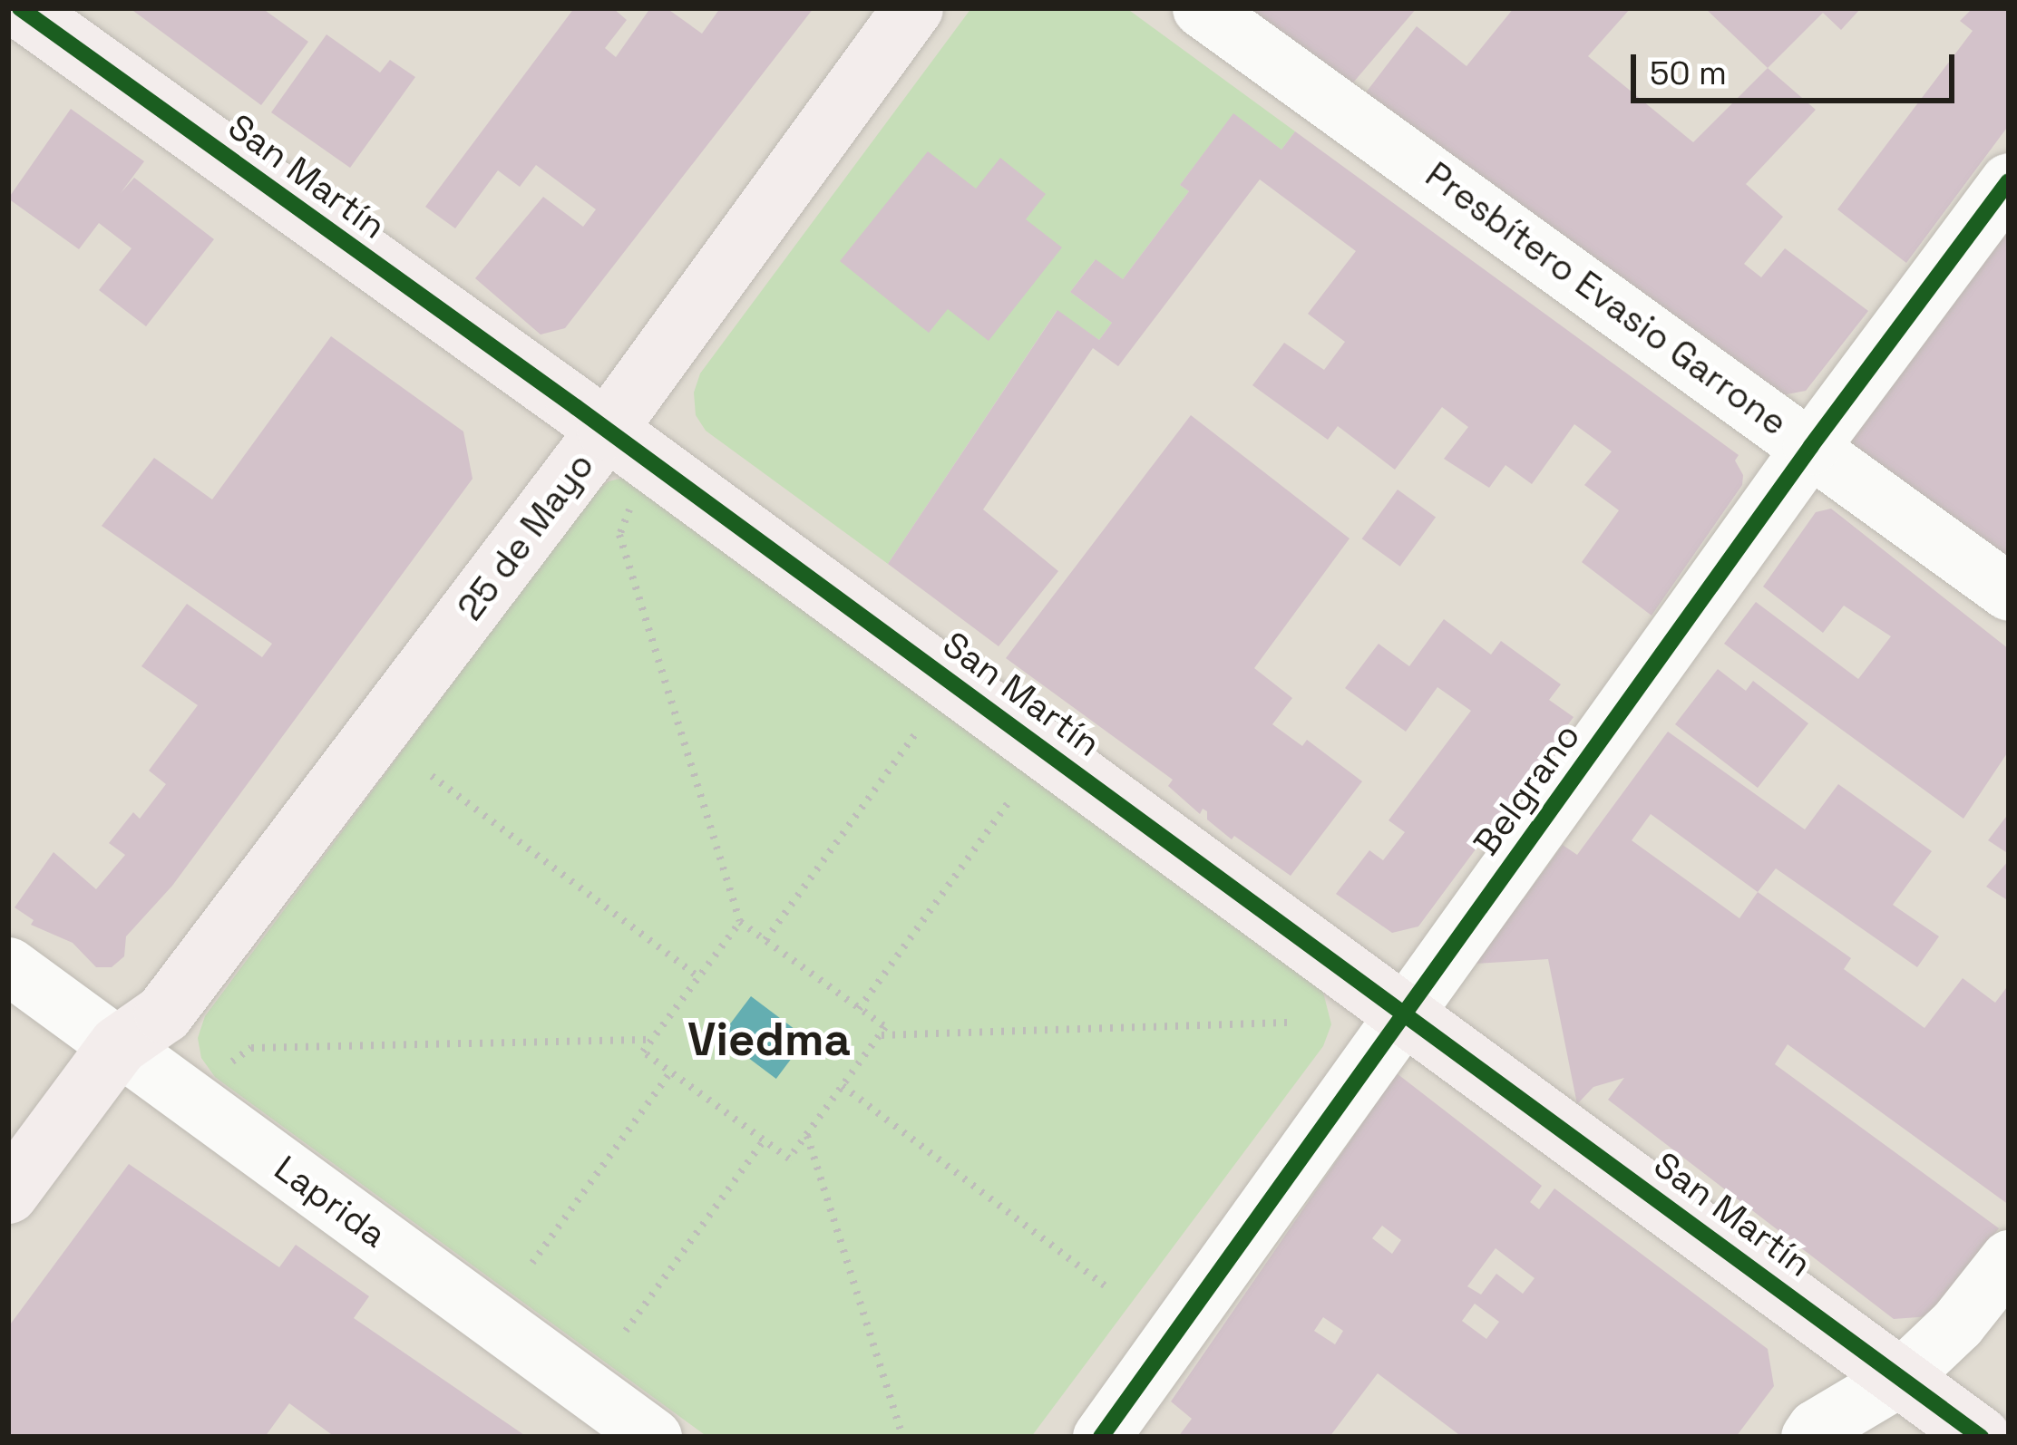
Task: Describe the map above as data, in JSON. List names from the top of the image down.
{
  "streets": {
    "main road": ["San Martín", "25 de Mayo"],
    "street": ["Presbítero Evasio Garrone", "Belgrano", "Laprida"]
  },
  "crossings": [
    ["San Martín", "25 de Mayo"],
    ["San Martín", "Belgrano"],
    ["Presbítero Evasio Garrone", "Belgrano"],
    ["25 de Mayo", "Laprida"]
  ],
  "districts": ["Viedma"],
  "scale_bar": "50 m"
}
